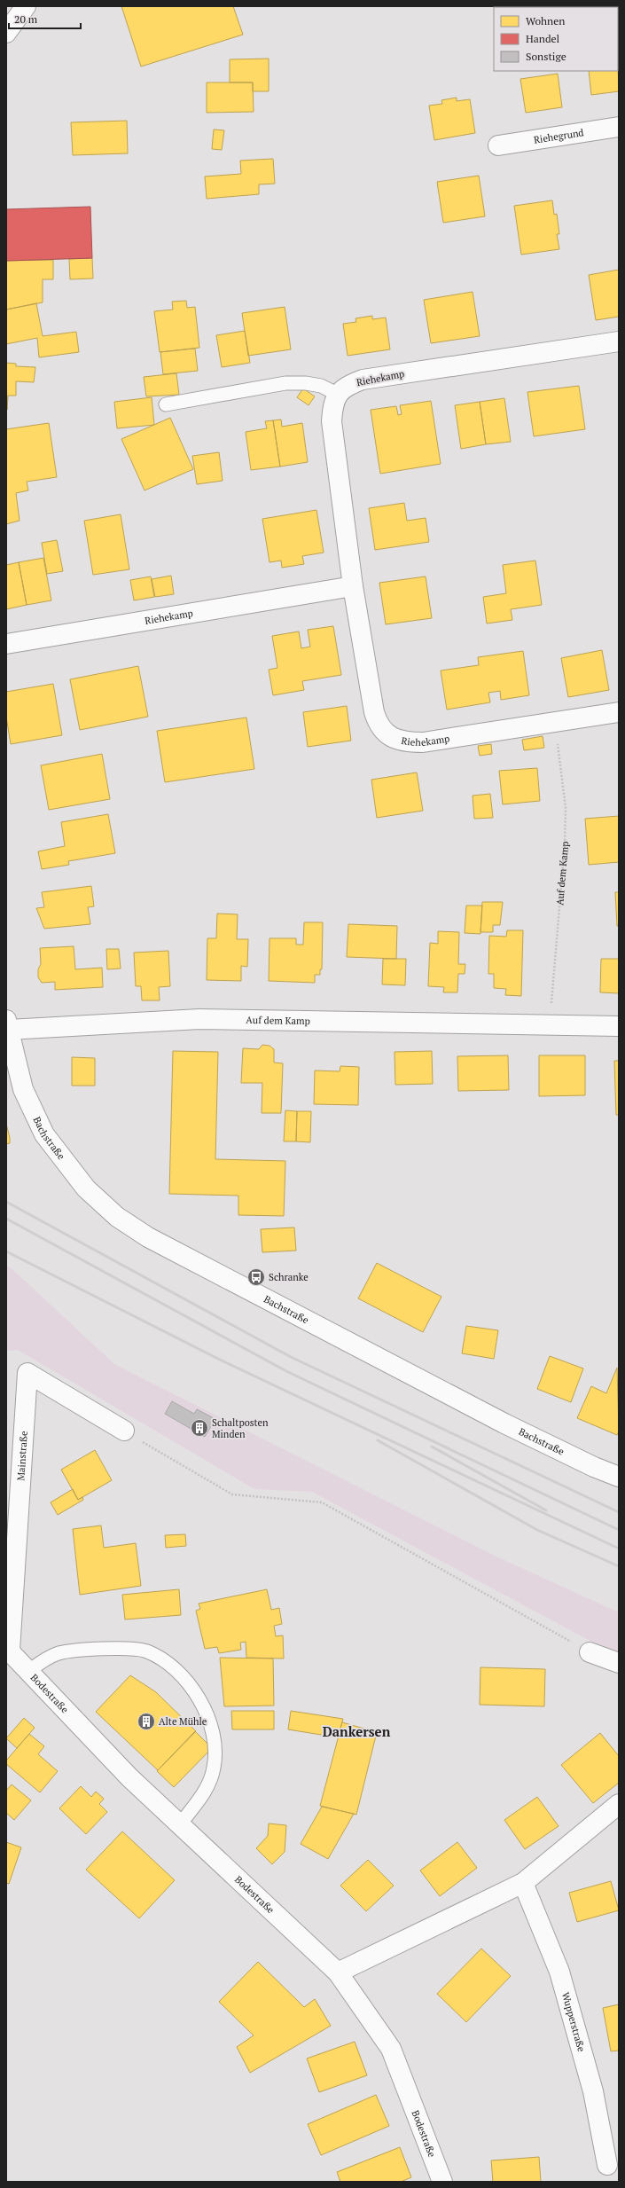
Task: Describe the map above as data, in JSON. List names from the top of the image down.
{
  "streets": {
    "street": [
      "Riehegrund",
      "Riehekamp",
      "Auf dem Kamp",
      "Bachstraße",
      "Mainstraße",
      "Bodestraße",
      "Wupperstraße"
    ]
  },
  "crossings": [
    ["Riehekamp", "Auf dem Kamp"],
    ["Auf dem Kamp", "Bachstraße"],
    ["Mainstraße", "Bodestraße"]
  ],
  "districts": ["Dankersen"],
  "places": {
    "bus stop": ["Schranke"],
    "building": ["Schaltposten Minden", "Alte Mühle"]
  },
  "legend": ["Wohnen", "Handel", "Sonstige"],
  "scale_bar": "20 m"
}
